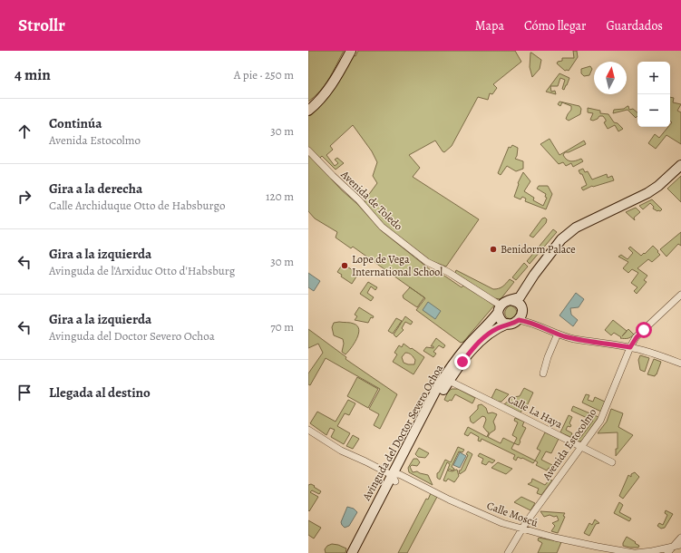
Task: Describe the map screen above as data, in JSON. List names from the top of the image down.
{
  "streets": {
    "street": [
      "Avenida de Toledo",
      "Calle La Haya",
      "Avinguda del Doctor Severo Ochoa",
      "Avenida Estocolmo",
      "Calle Moscú"
    ]
  },
  "crossings": [
    ["Avenida de Toledo", "Avinguda del Doctor Severo Ochoa"],
    ["Calle La Haya", "Avinguda del Doctor Severo Ochoa"],
    ["Calle La Haya", "Avenida Estocolmo"],
    ["Avinguda del Doctor Severo Ochoa", "Calle Moscú"],
    ["Avenida Estocolmo", "Calle Moscú"]
  ],
  "places": ["Benidorm Palace", "Lope de Vega International School"],
  "north": "top",
  "page": {
    "header": "Strollr",
    "nav": ["Mapa", "Cómo llegar", "Guardados"],
    "heading": ["4 min", "A pie · 250 m"],
    "map_buttons": ["+", "−"],
    "list": [
      ["Continúa", "Avenida Estocolmo", "30 m"],
      ["Gira a la derecha", "Calle Archiduque Otto de Habsburgo", "120 m"],
      ["Gira a la izquierda", "Avinguda de l'Arxiduc Otto d'Habsburg", "30 m"],
      ["Gira a la izquierda", "Avinguda del Doctor Severo Ochoa", "70 m"],
      "Llegada al destino"
    ]
  }
}
